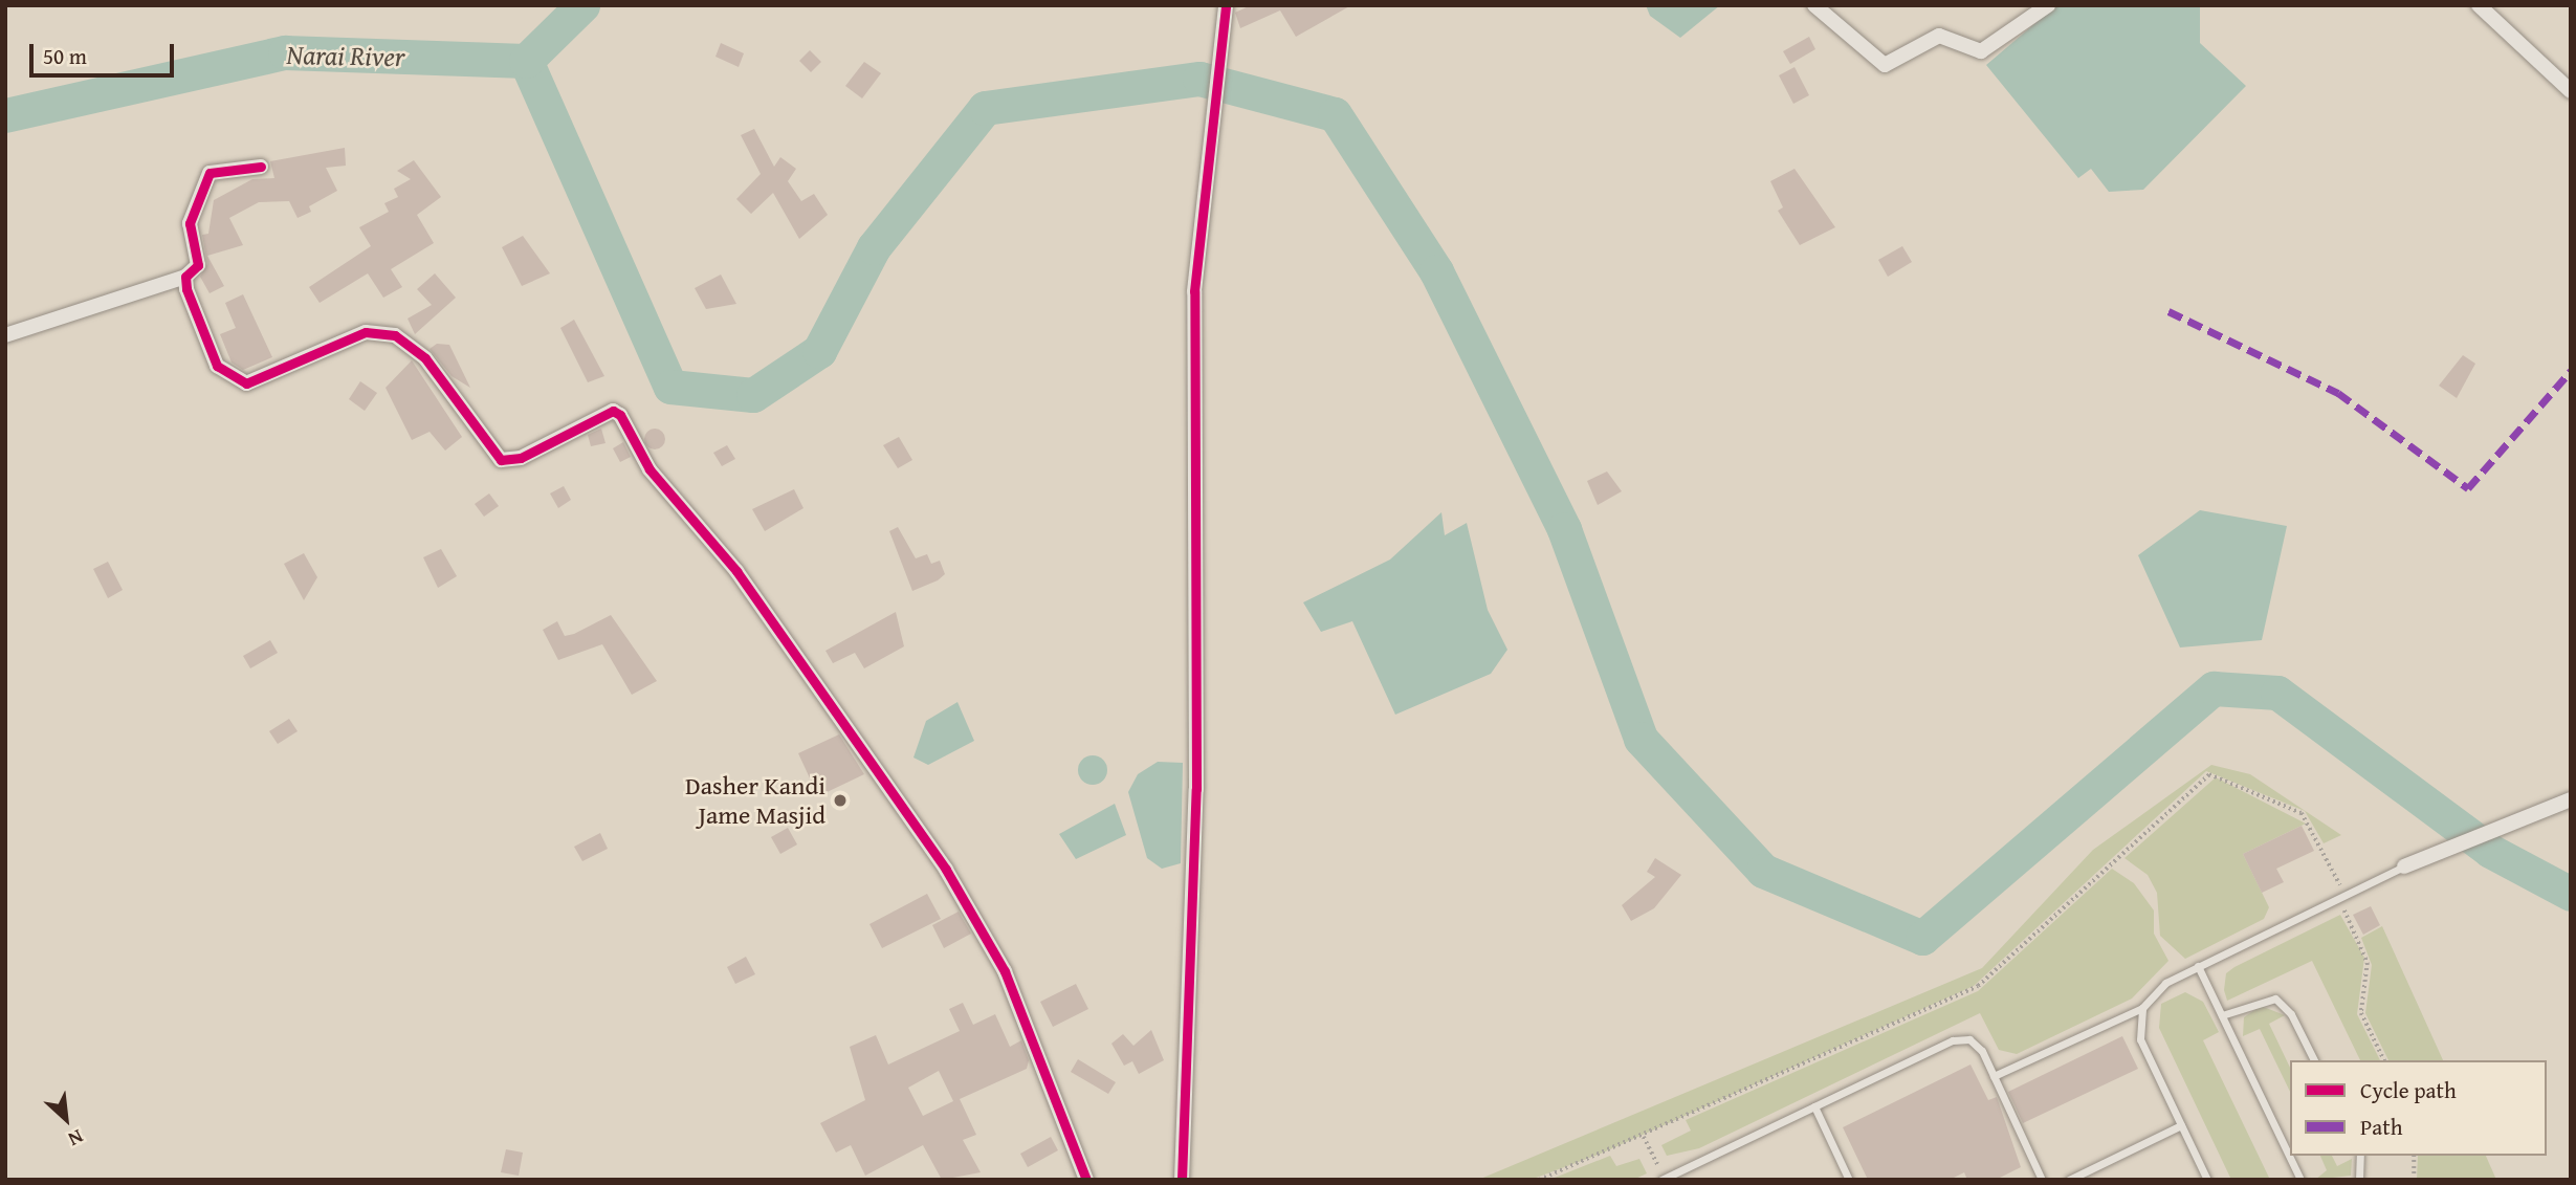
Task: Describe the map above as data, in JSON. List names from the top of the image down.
{
  "water": ["Narai River"],
  "places": ["Dasher Kandi Jame Masjid"],
  "legend": ["Cycle path", "Path"],
  "scale_bar": "50 m",
  "north": "bottom right"
}
